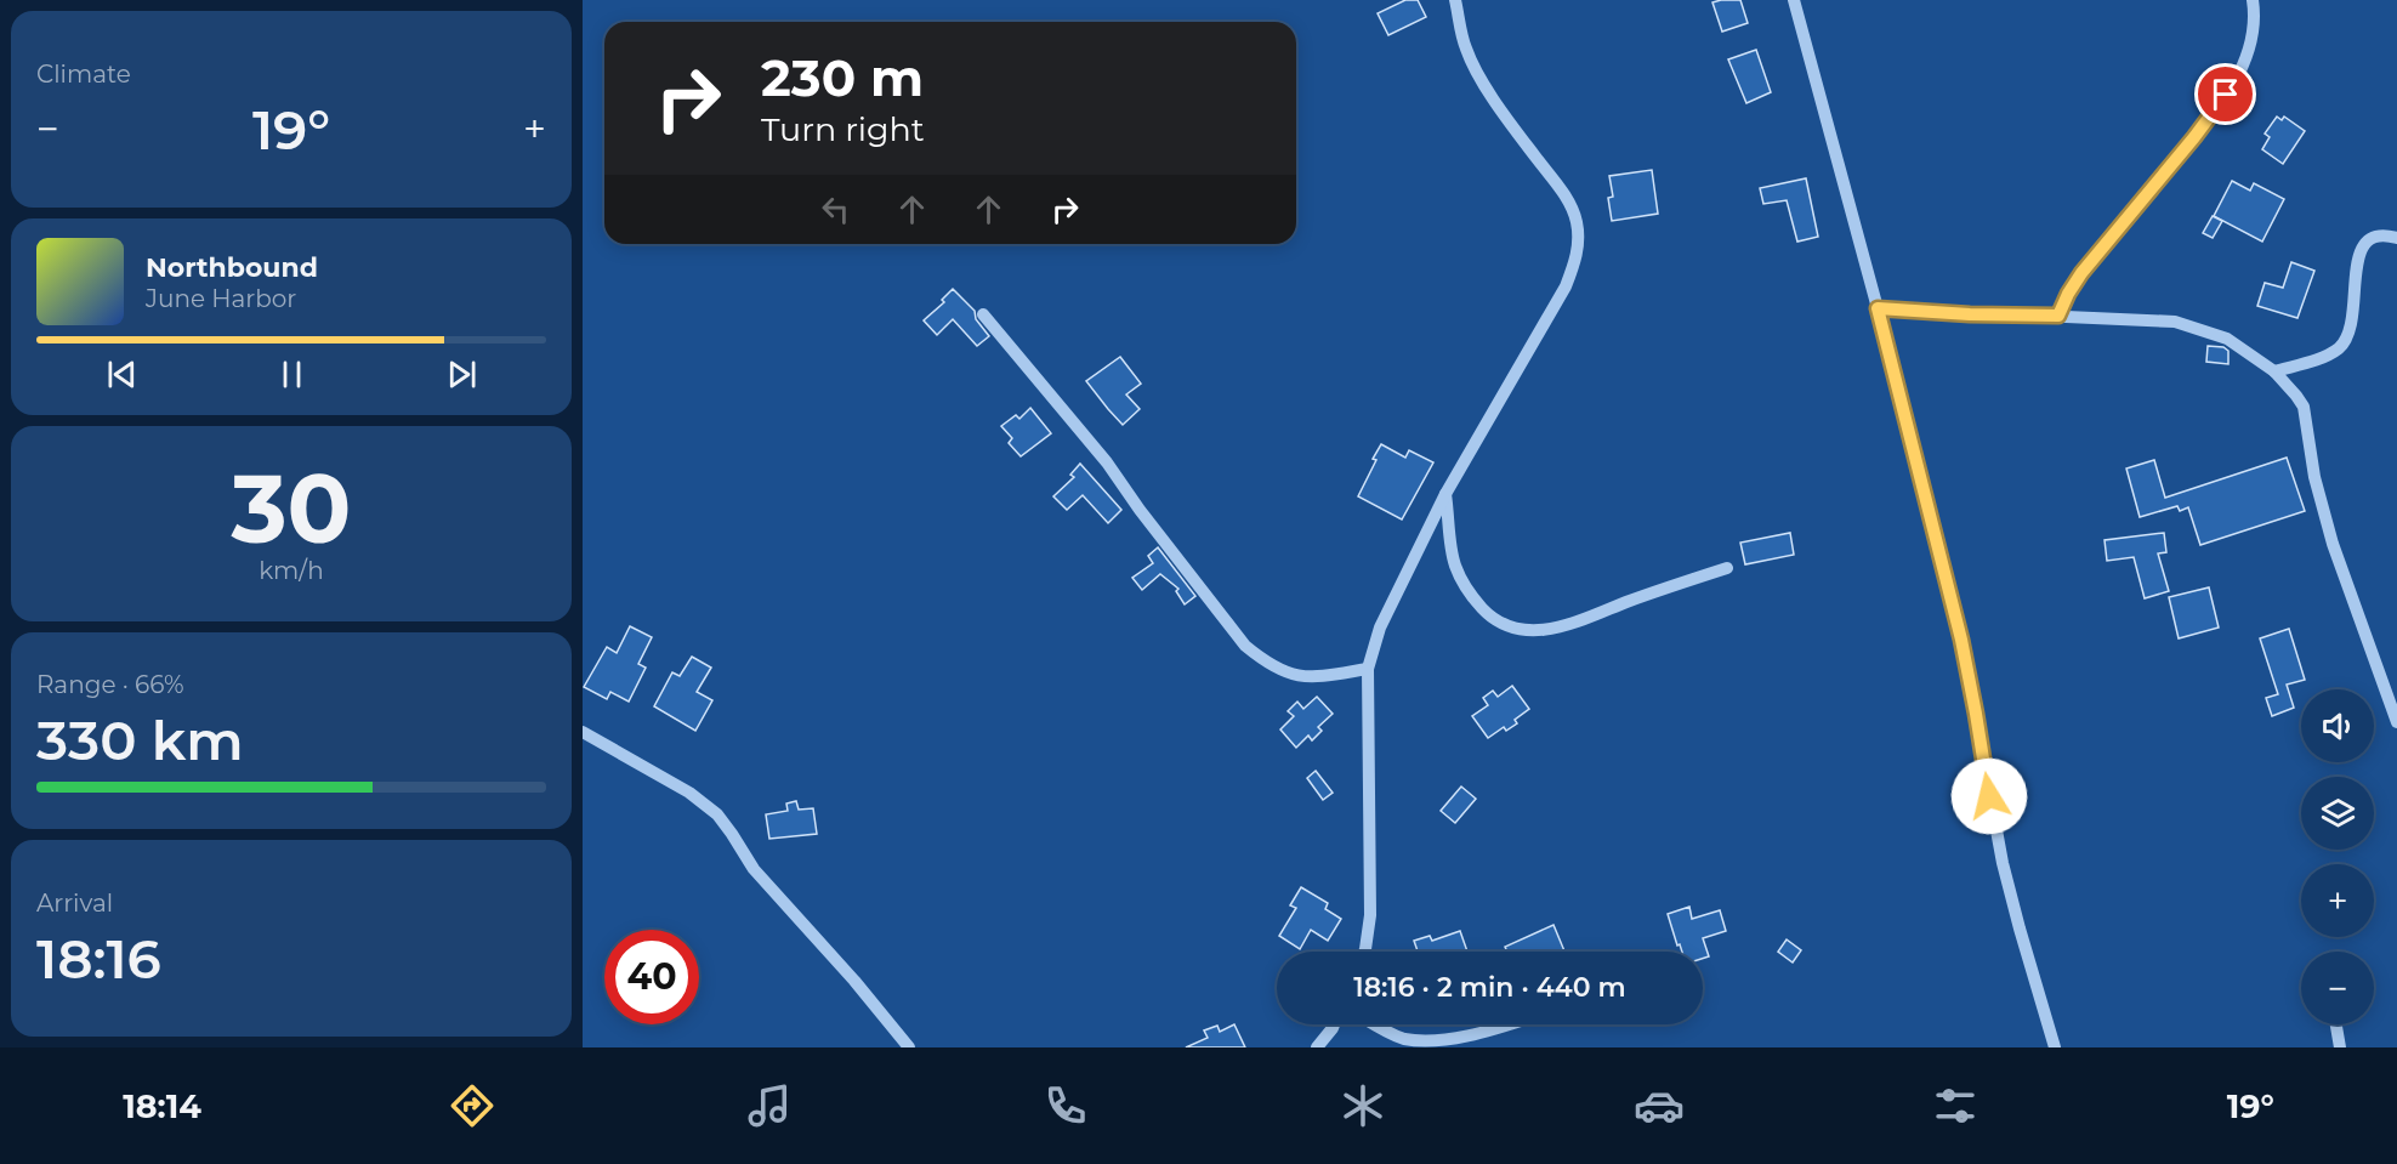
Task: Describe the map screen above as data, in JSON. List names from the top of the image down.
{
  "page": {
    "tile": [
      "Climate",
      ["30", "km/h"],
      ["Range · 66%", "330 km"],
      ["Arrival", "18:16"]
    ],
    "turn": ["230 m", "Turn right"],
    "heat": ["−", "19°", "+"],
    "song": ["Northbound", "June Harbor"],
    "map_buttons": ["+", "−"],
    "limit": "40",
    "trip": "18:16 · 2 min · 440 m",
    "tabs": ["18:14", "19°"]
  }
}
